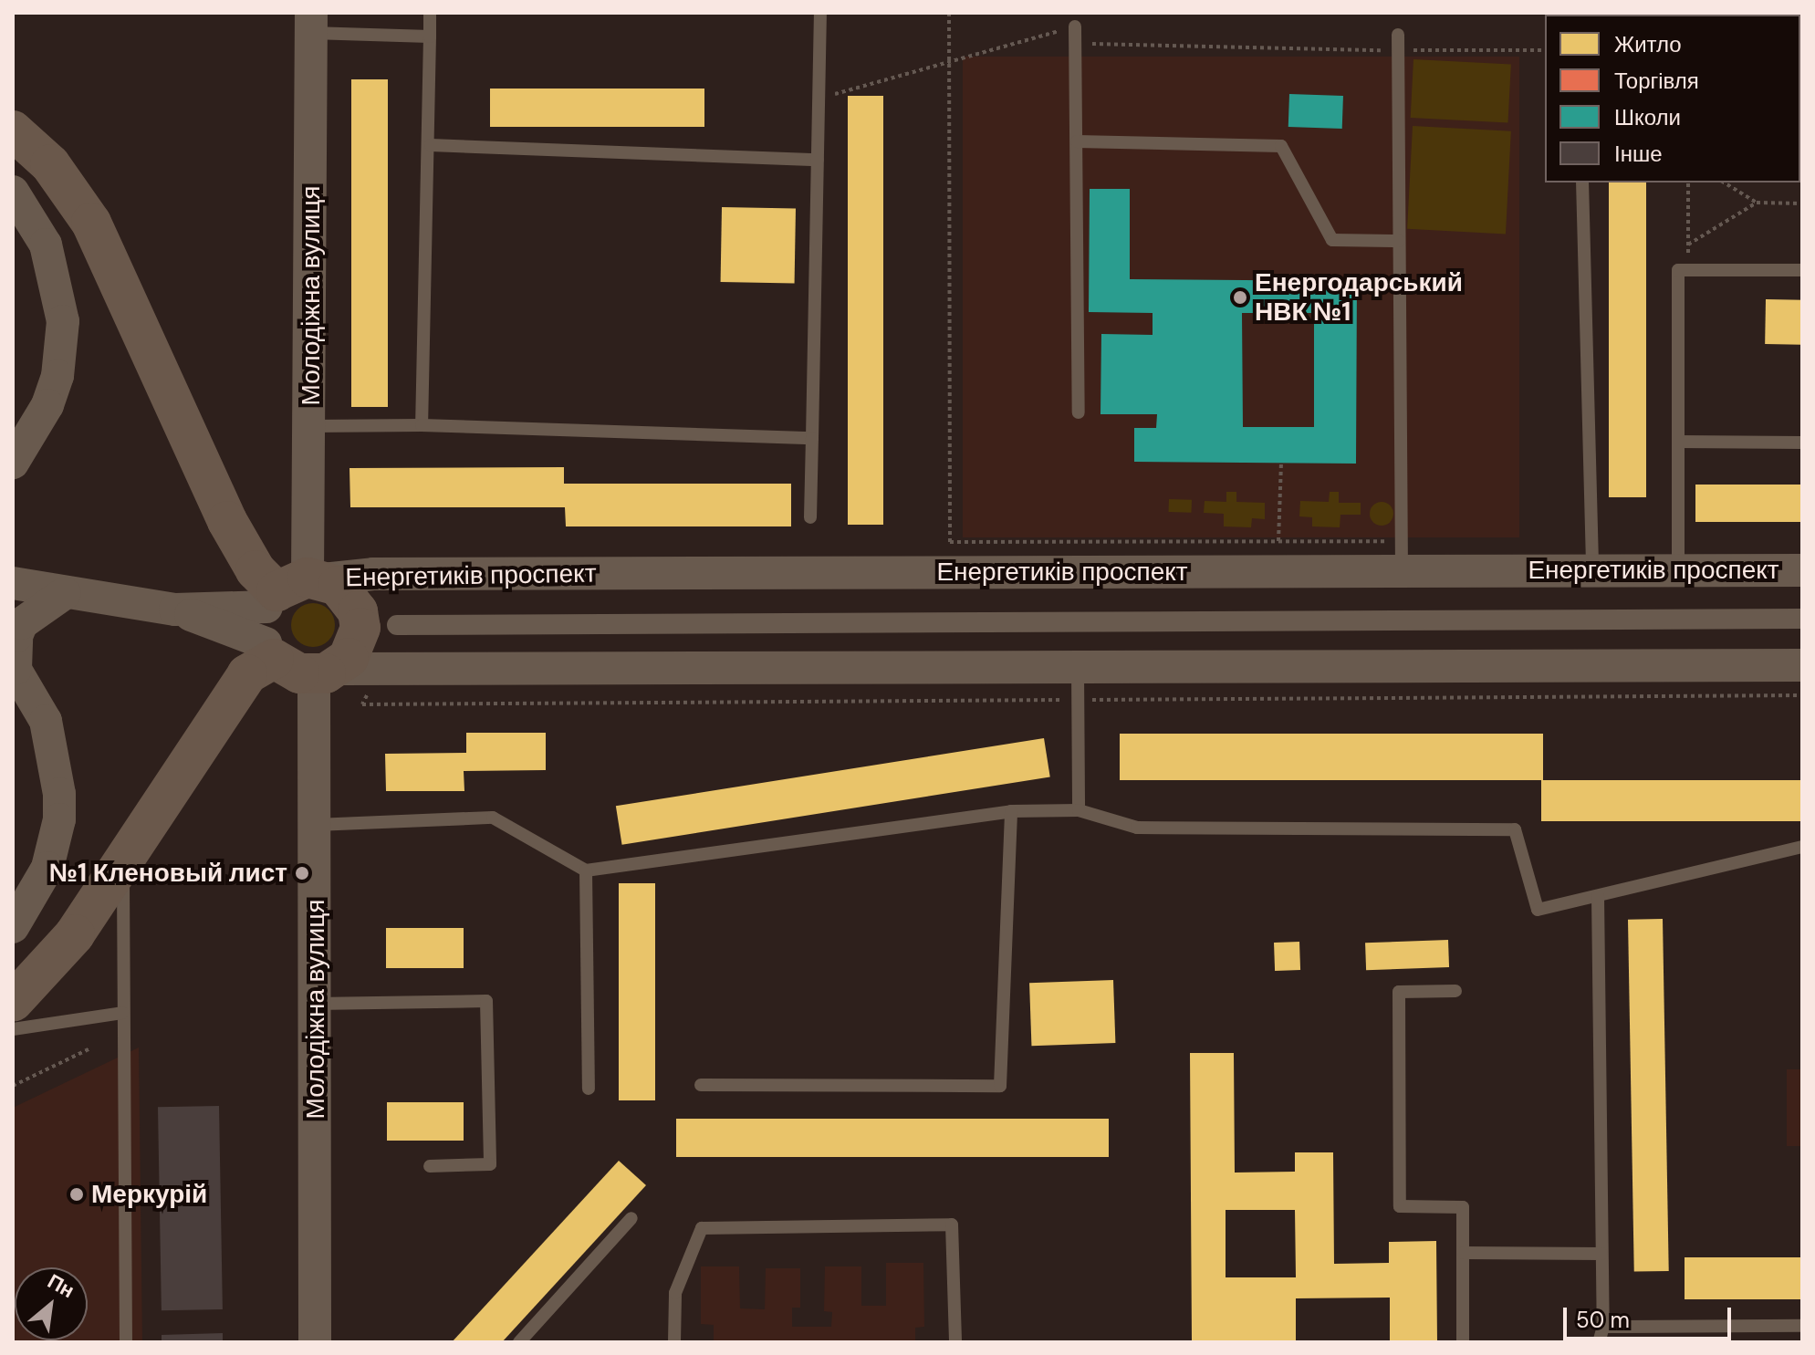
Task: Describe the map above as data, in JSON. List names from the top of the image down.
{
  "streets": {
    "street": ["Молодіжна вулиця", "Енергетиків проспект"]
  },
  "crossings": [
    ["Молодіжна вулиця", "Енергетиків проспект"]
  ],
  "places": ["Енергодарський НВК №1", "№1 Кленовый лист", "Меркурій"],
  "legend": [
    "Житло",
    "Торгівля",
    "Школи",
    "Інше"
  ],
  "scale_bar": "50 m",
  "north": "top right"
}
